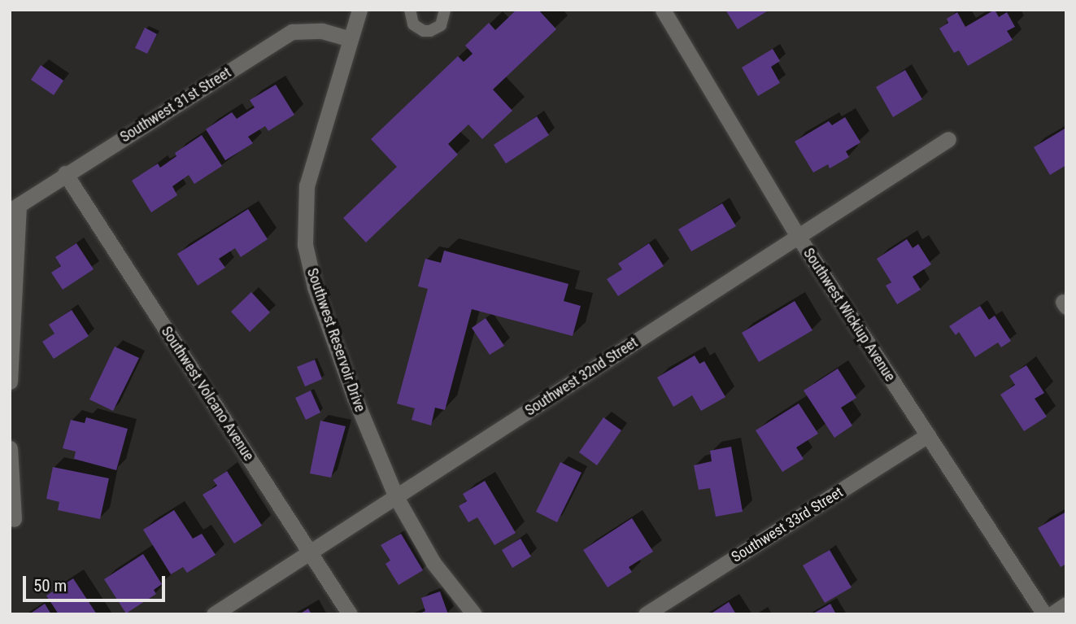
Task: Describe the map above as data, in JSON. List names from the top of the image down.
{
  "streets": {
    "street": [
      "Southwest 31st Street",
      "Southwest Wickiup Avenue",
      "Southwest Reservoir Drive",
      "Southwest 32nd Street",
      "Southwest Volcano Avenue",
      "Southwest 33rd Street"
    ]
  },
  "crossings": [
    ["Southwest 31st Street", "Southwest Reservoir Drive"],
    ["Southwest 31st Street", "Southwest Volcano Avenue"],
    ["Southwest Wickiup Avenue", "Southwest 32nd Street"],
    ["Southwest Wickiup Avenue", "Southwest 33rd Street"],
    ["Southwest Reservoir Drive", "Southwest 32nd Street"],
    ["Southwest 32nd Street", "Southwest Volcano Avenue"]
  ],
  "scale_bar": "50 m"
}
